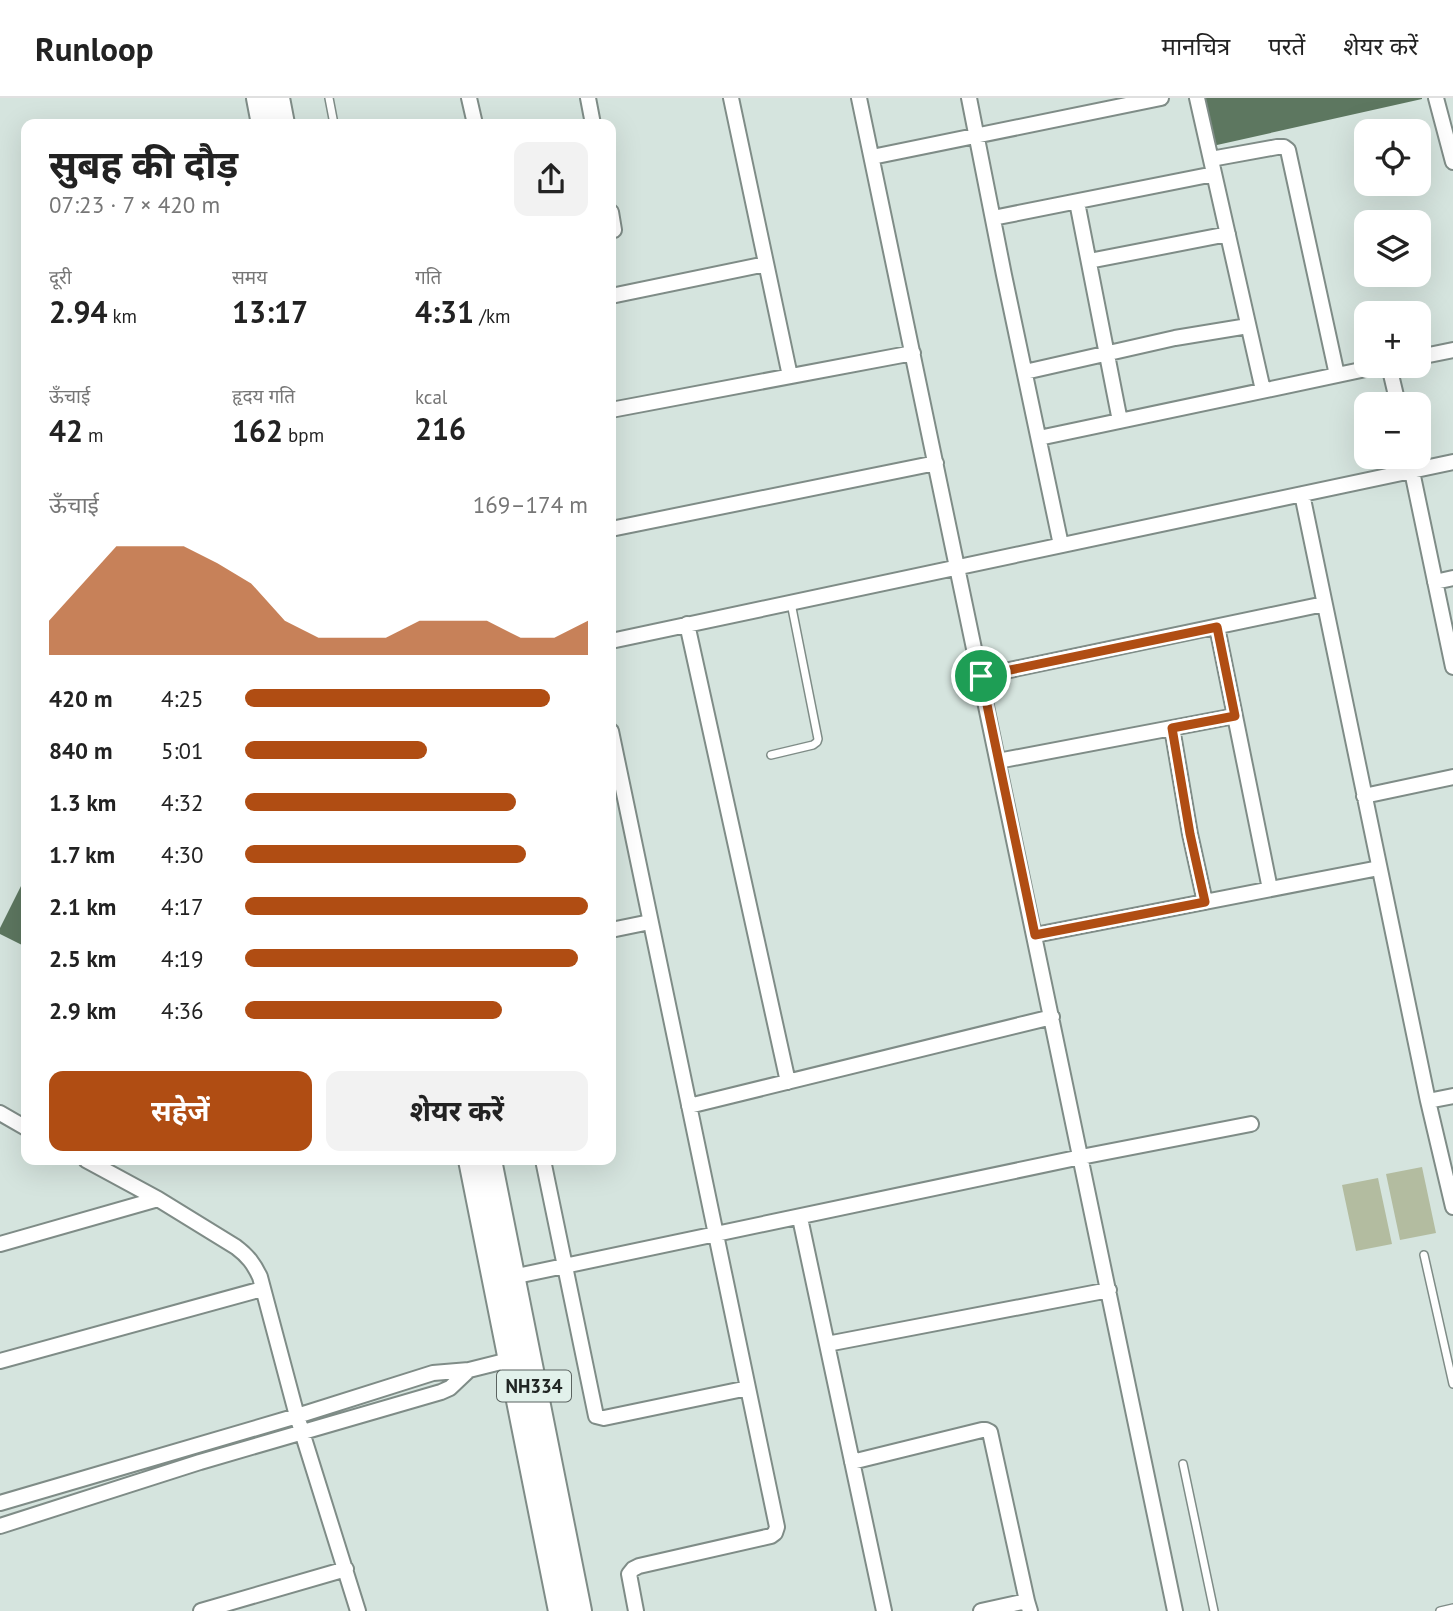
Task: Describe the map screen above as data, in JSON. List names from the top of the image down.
{
  "streets": {
    "highway": ["NH334"]
  },
  "page": {
    "header": "Runloop",
    "nav": ["मानचित्र", "परतें", "शेयर करें"],
    "map_buttons": ["+", "−"],
    "heading": ["सुबह की दौड़", "07:23 · 7 × 420 m"],
    "stats": [
      ["दूरी", "2.94 km"],
      ["समय", "13:17"],
      ["गति", "4:31 /km"],
      ["ऊँचाई", "42 m"],
      ["हृदय गति", "162 bpm"],
      ["kcal", "216"]
    ],
    "chart": ["ऊँचाई", "169–174 m"],
    "list": [
      {
        "name": "420 m",
        "note": "4:25"
      },
      {
        "name": "840 m",
        "note": "5:01"
      },
      {
        "name": "1.3 km",
        "note": "4:32"
      },
      {
        "name": "1.7 km",
        "note": "4:30"
      },
      {
        "name": "2.1 km",
        "note": "4:17"
      },
      {
        "name": "2.5 km",
        "note": "4:19"
      },
      {
        "name": "2.9 km",
        "note": "4:36"
      }
    ],
    "buttons": ["सहेजें", "शेयर करें"]
  }
}
